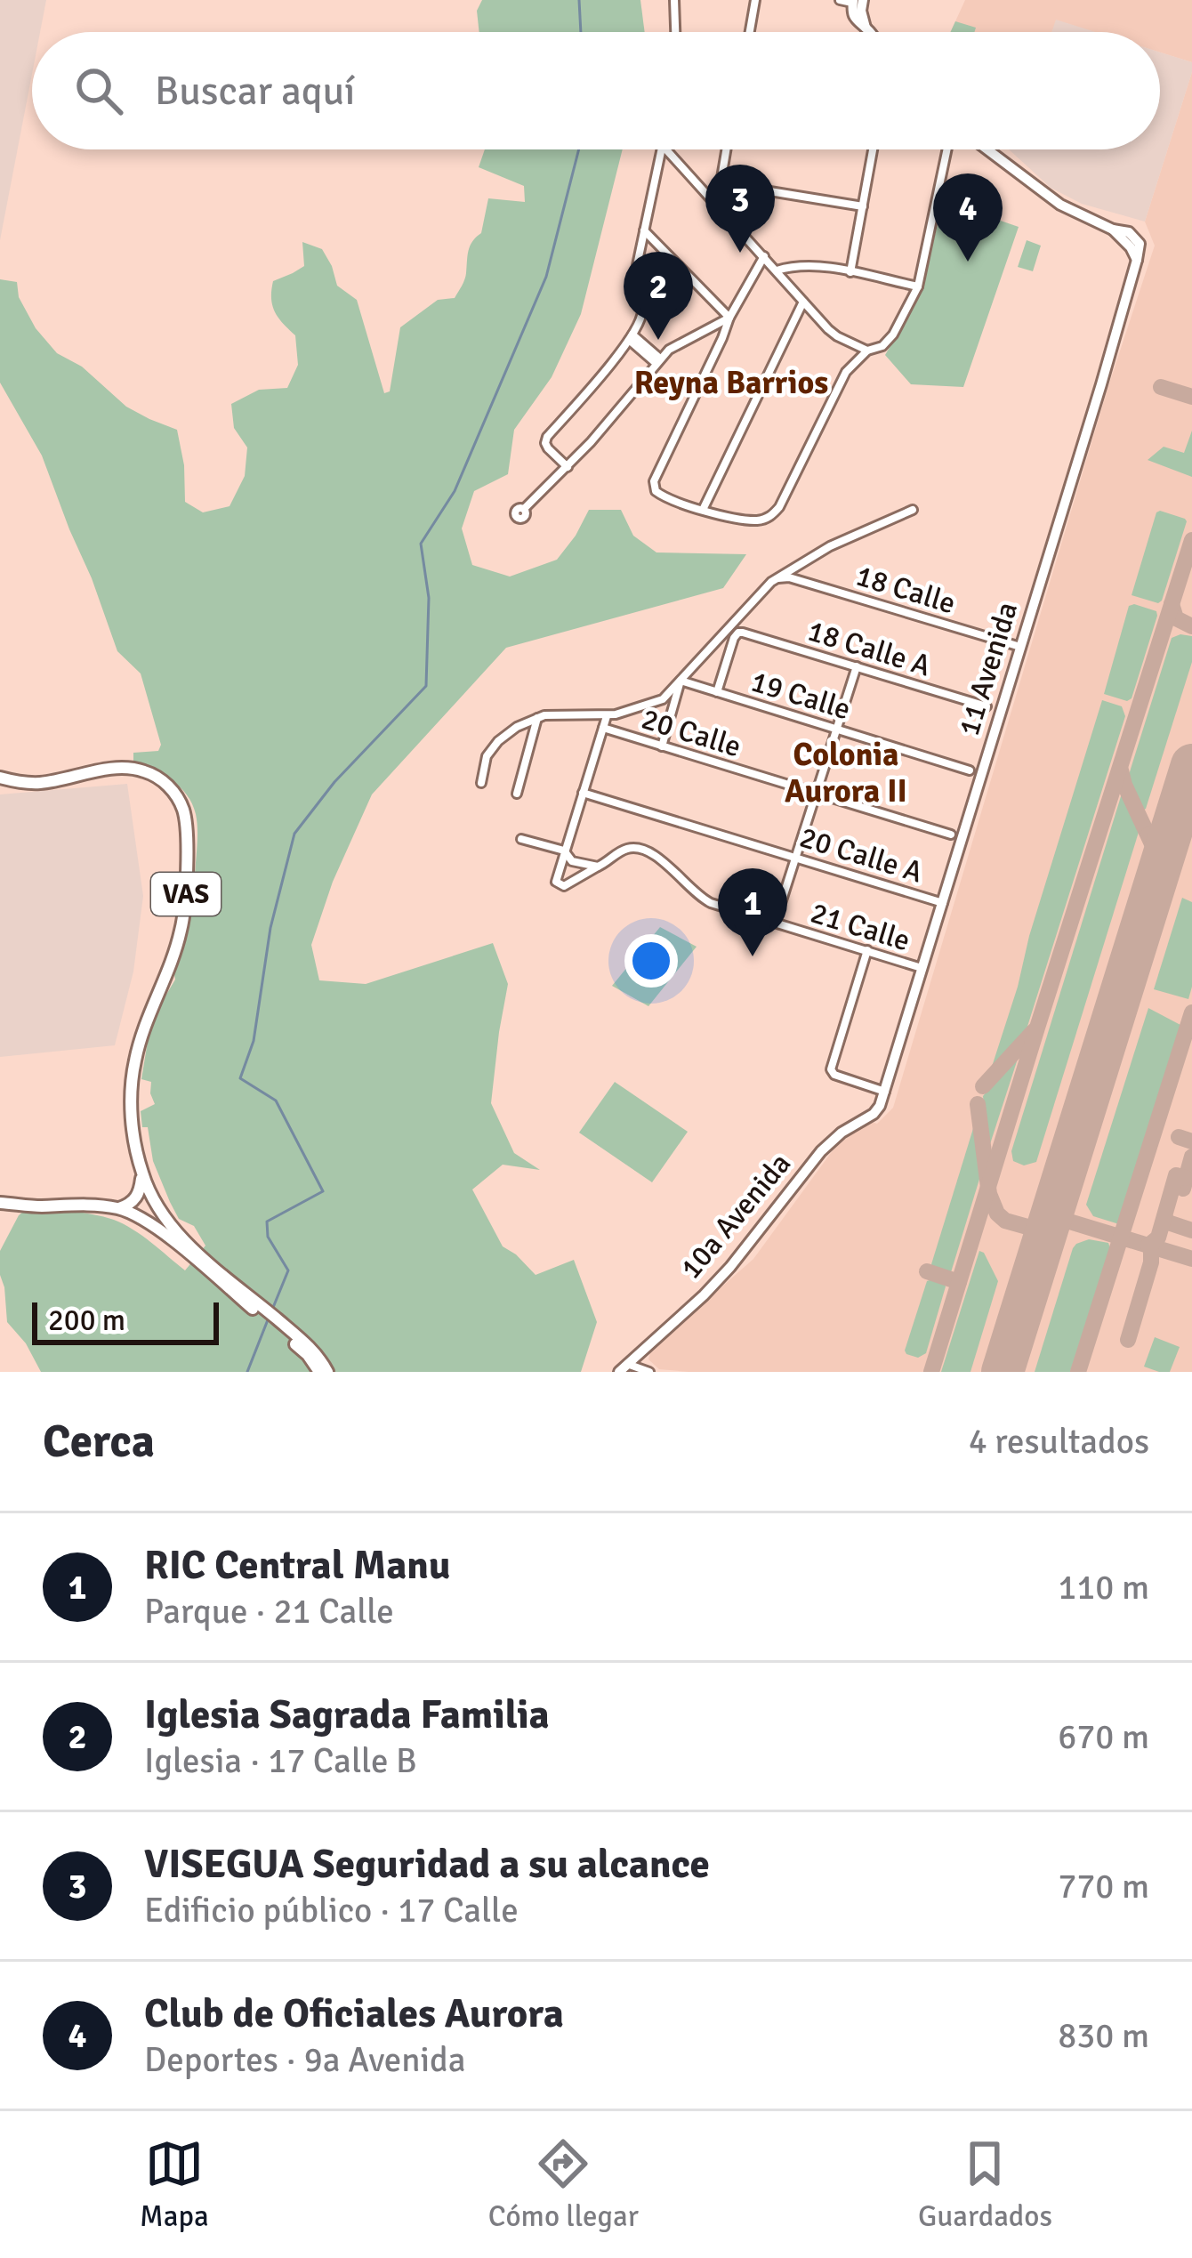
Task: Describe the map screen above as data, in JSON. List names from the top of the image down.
{
  "streets": {
    "highway": ["VAS"],
    "main road": ["11 Avenida", "10a Avenida"],
    "street": [
      "18 Calle",
      "18 Calle A",
      "19 Calle",
      "20 Calle",
      "20 Calle A",
      "21 Calle"
    ]
  },
  "crossings": [
    ["18 Calle", "11 Avenida"],
    ["18 Calle A", "19 Calle"],
    ["11 Avenida", "20 Calle A"],
    ["11 Avenida", "21 Calle"],
    ["11 Avenida", "10a Avenida"]
  ],
  "districts": ["Reyna Barrios", "Colonia Aurora II"],
  "scale_bar": "200 m",
  "page": {
    "search": "Buscar aquí",
    "pins": [
      "3",
      "4",
      "2",
      "1"
    ],
    "scale": "200 m",
    "heading": ["Cerca", "4 resultados"],
    "list": [
      {
        "mark": "1",
        "name": "RIC Central Manu",
        "note": "Parque · 21 Calle",
        "value": "110 m"
      },
      {
        "mark": "2",
        "name": "Iglesia Sagrada Familia",
        "note": "Iglesia · 17 Calle B",
        "value": "670 m"
      },
      {
        "mark": "3",
        "name": "VISEGUA Seguridad a su alcance",
        "note": "Edificio público · 17 Calle",
        "value": "770 m"
      },
      {
        "mark": "4",
        "name": "Club de Oficiales Aurora",
        "note": "Deportes · 9a Avenida",
        "value": "830 m"
      }
    ],
    "nav": ["Mapa", "Cómo llegar", "Guardados"]
  }
}
